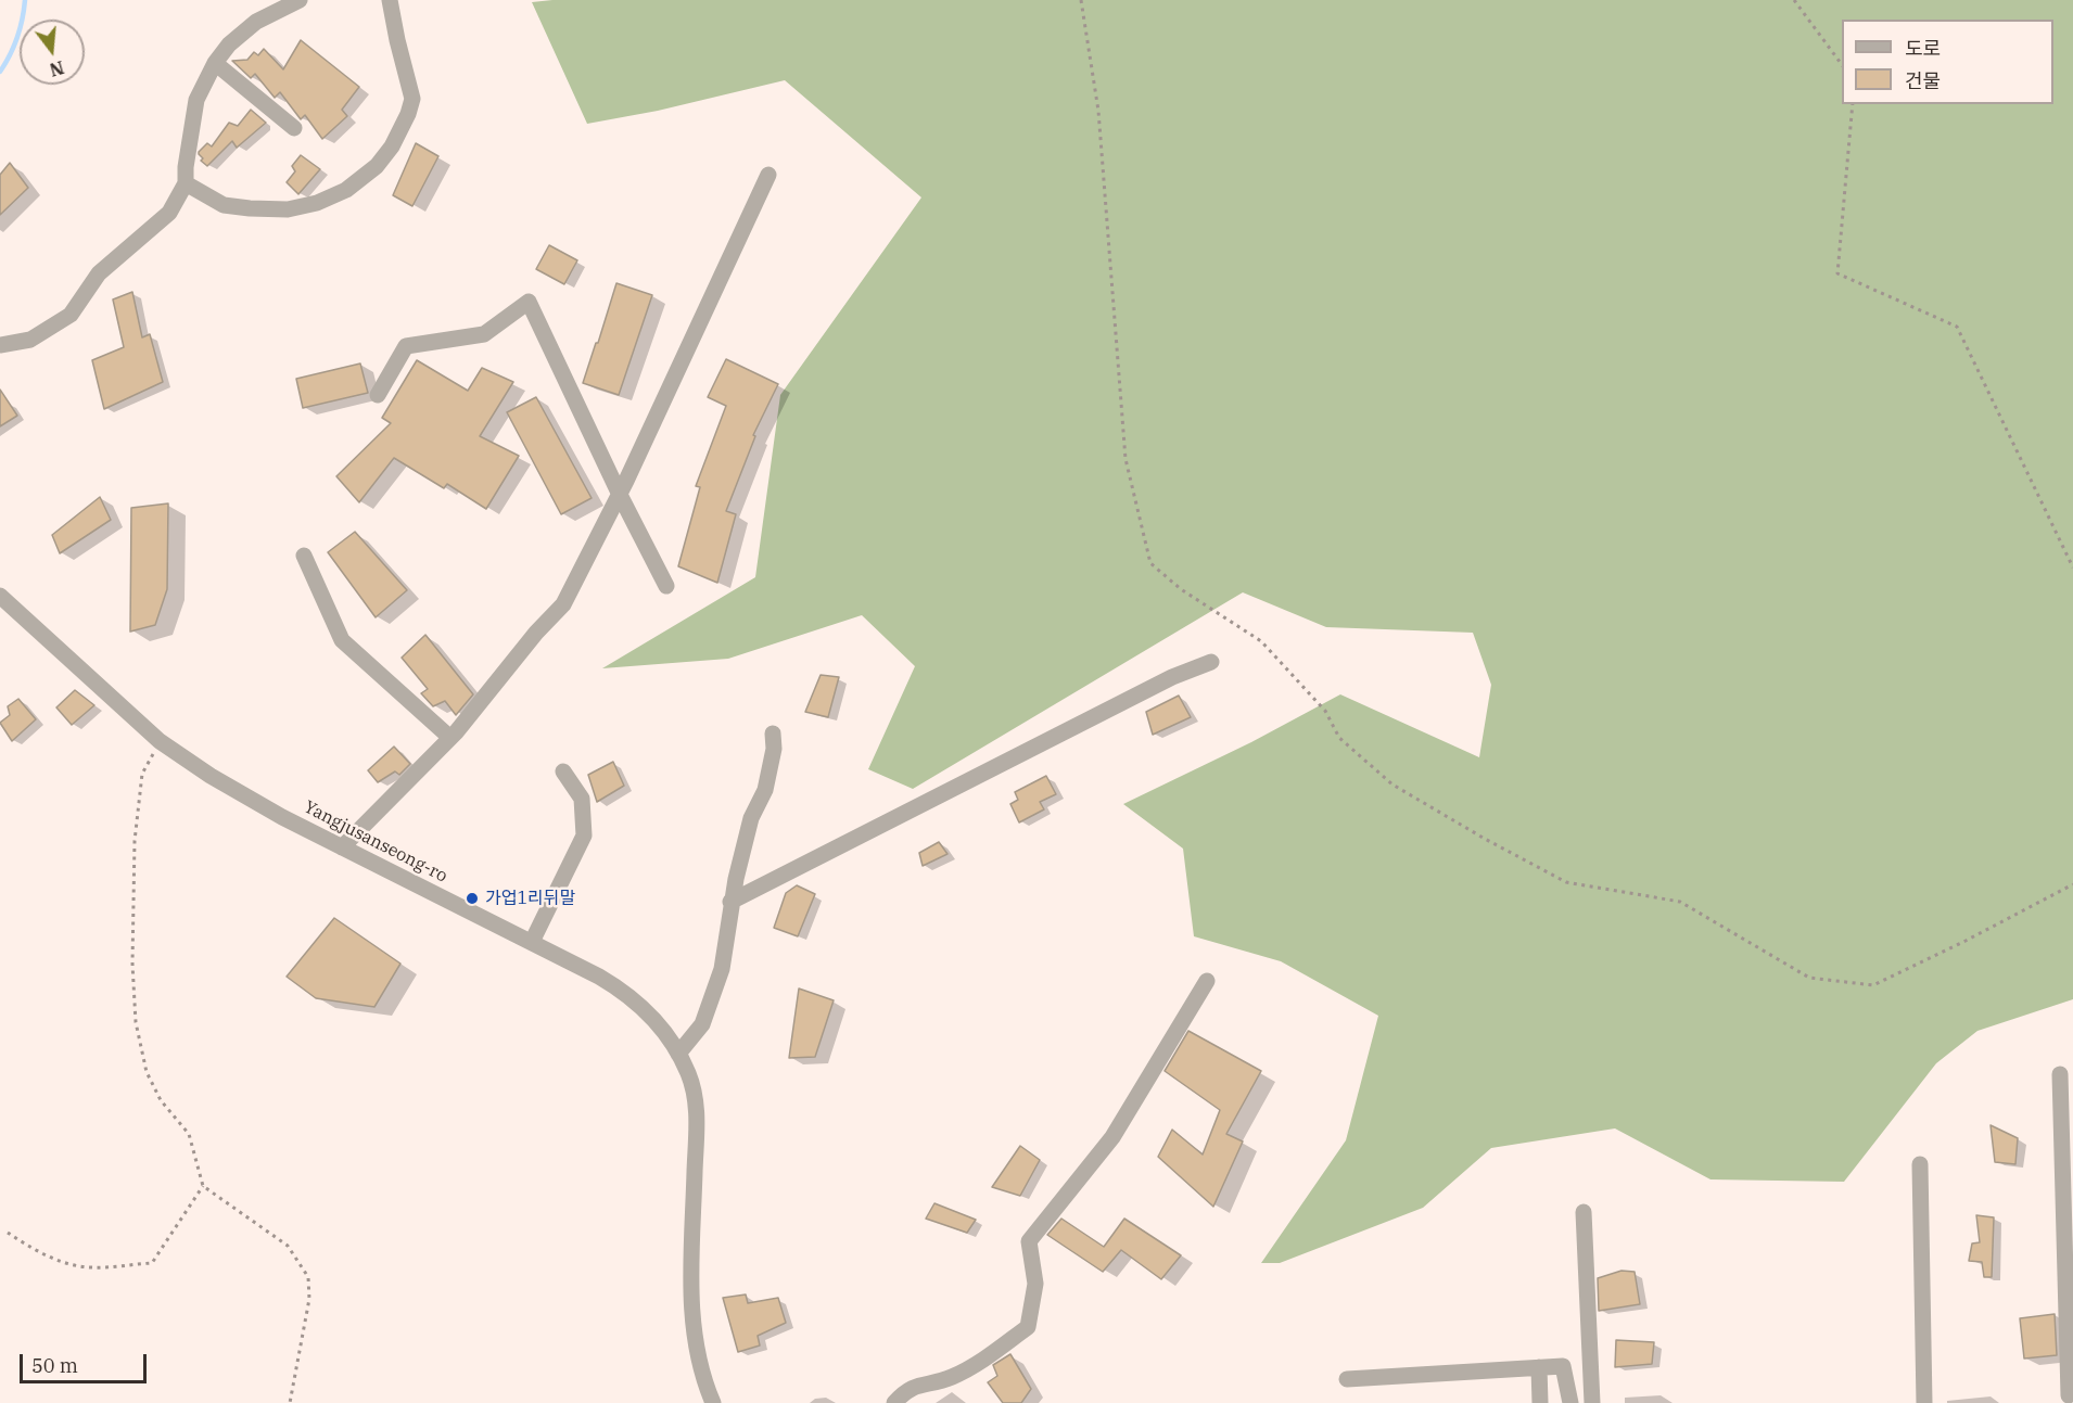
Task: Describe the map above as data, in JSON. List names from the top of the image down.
{
  "streets": {
    "street": ["Yangjusanseong-ro"]
  },
  "places": ["가업1리뒤말"],
  "legend": ["도로", "건물"],
  "scale_bar": "50 m",
  "north": "bottom"
}
